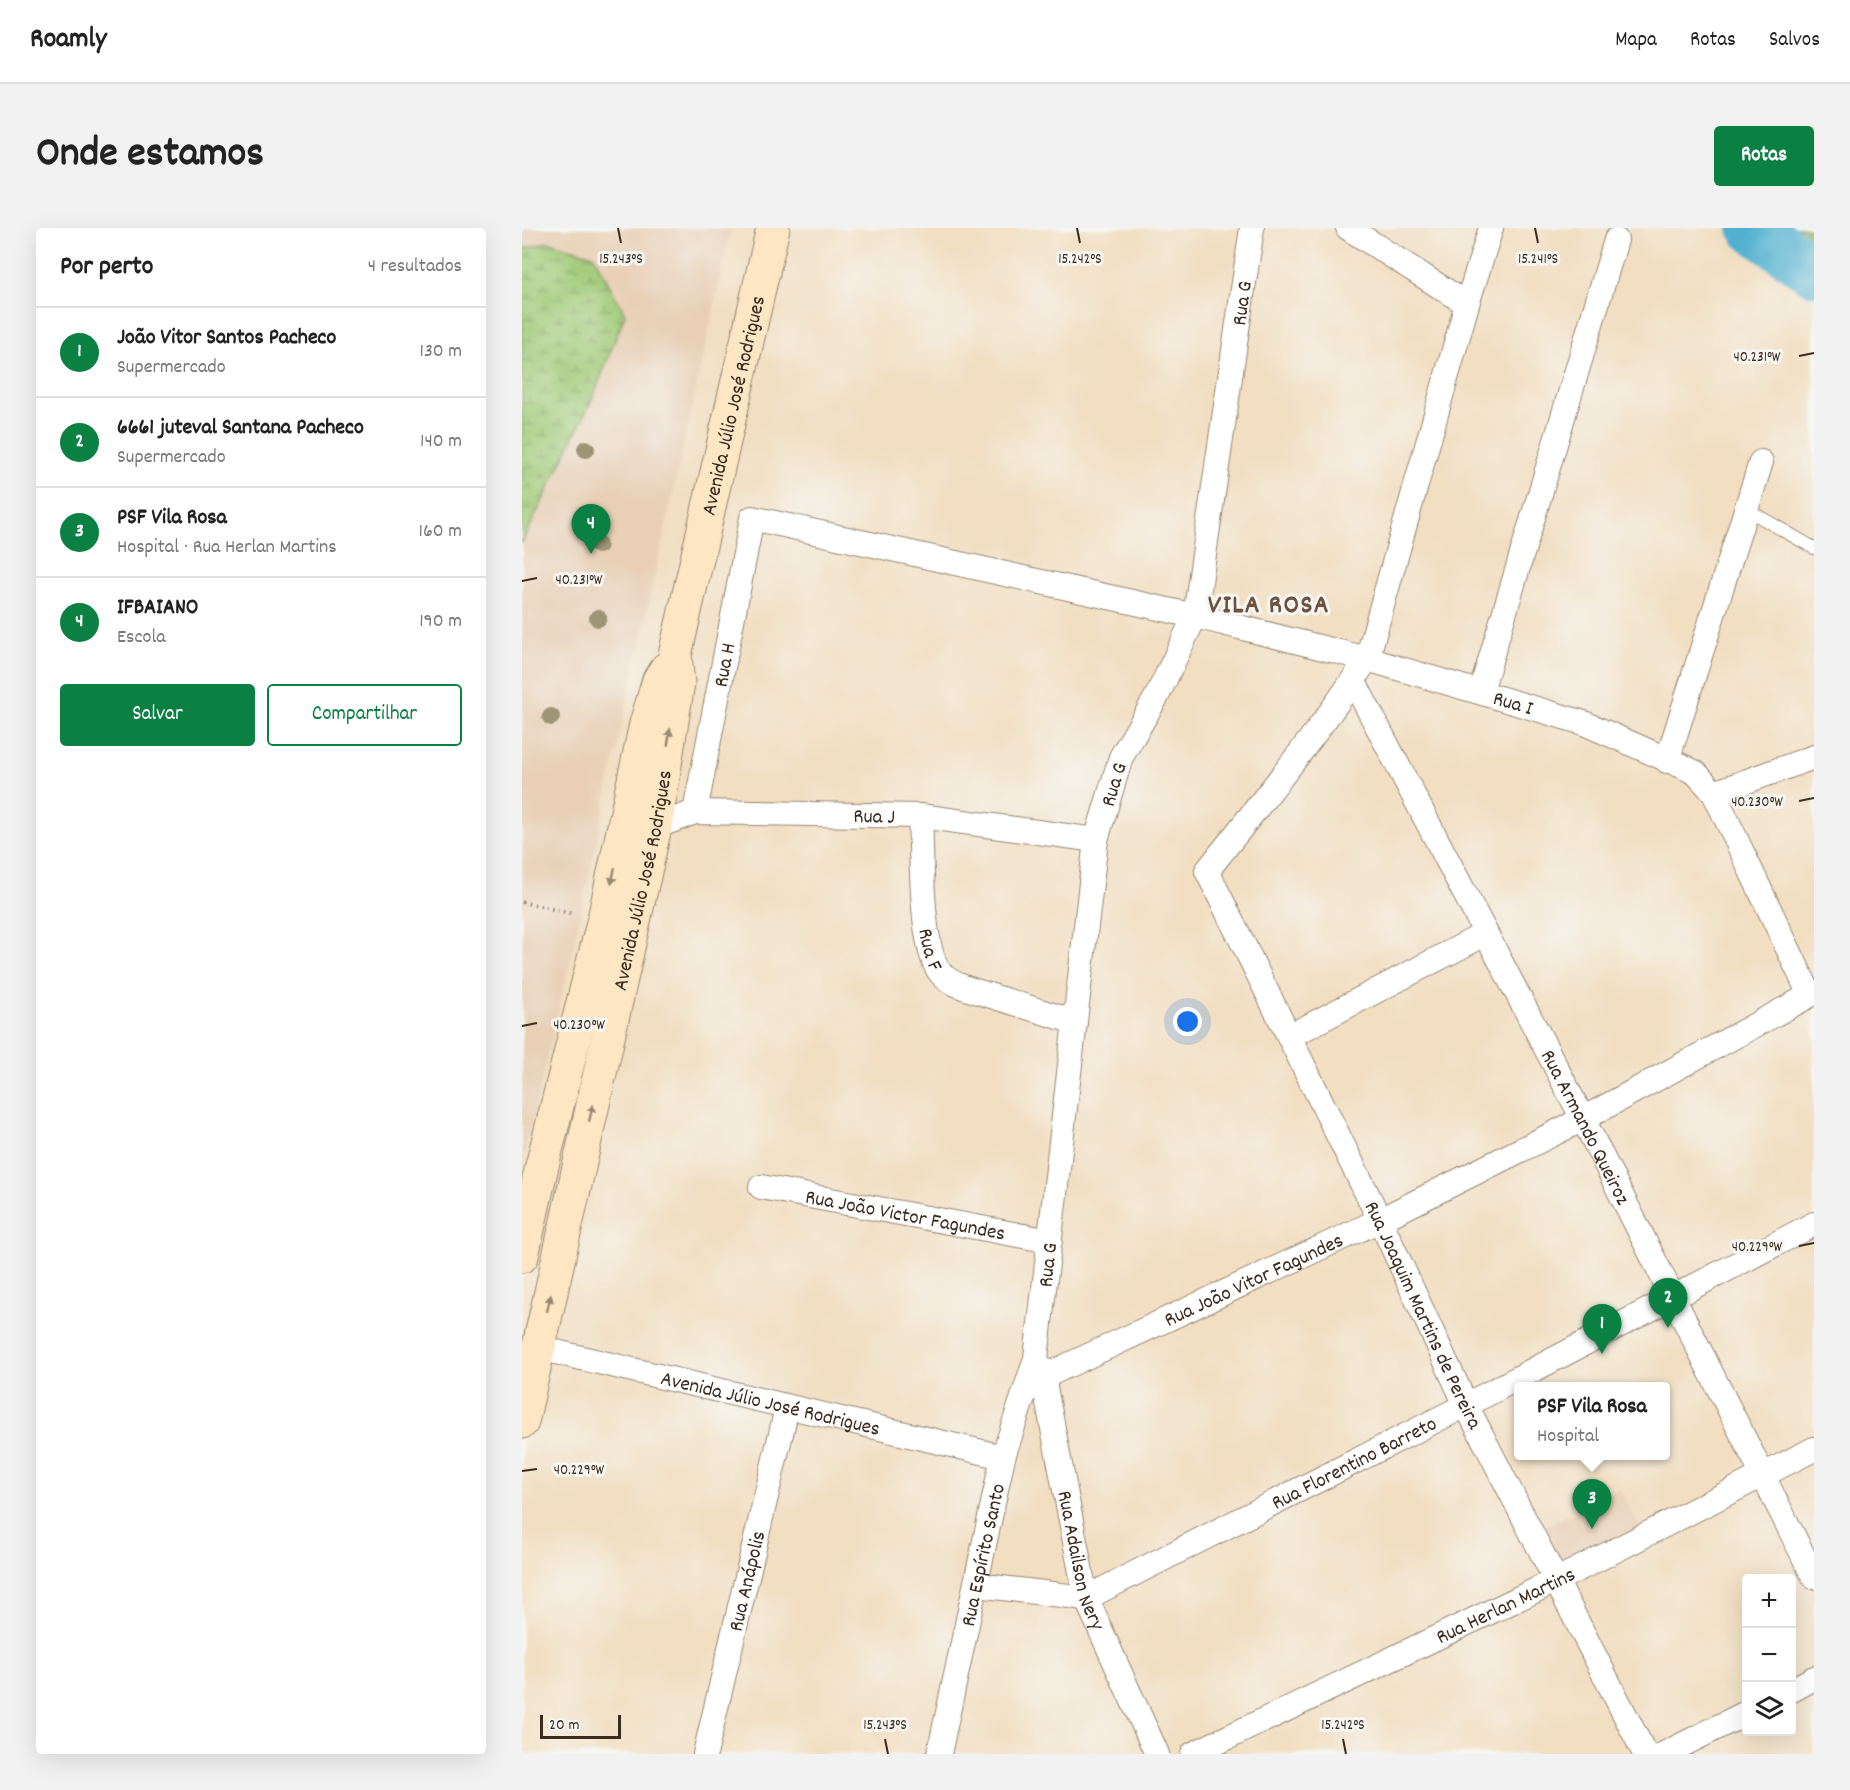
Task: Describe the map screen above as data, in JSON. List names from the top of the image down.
{
  "streets": {
    "main road": ["Avenida Júlio José Rodrigues"],
    "street": [
      "Rua G",
      "Rua H",
      "Rua I",
      "Rua J",
      "Rua F",
      "Rua Armando Queiroz",
      "Rua João Victor Fagundes",
      "Rua João Vitor Fagundes",
      "Rua Joaquim Martins de Pereira",
      "Rua Florentino Barreto",
      "Rua Espírito Santo",
      "Rua Adailson Nery",
      "Rua Anápolis",
      "Rua Herlan Martins"
    ]
  },
  "crossings": [
    ["Rua G", "Rua I"],
    ["Rua G", "Rua J"],
    ["Rua G", "Rua F"],
    ["Rua G", "Rua João Victor Fagundes"],
    ["Rua G", "Rua João Vitor Fagundes"],
    ["Rua G", "Rua Espírito Santo"],
    ["Rua G", "Rua Adailson Nery"],
    ["Avenida Júlio José Rodrigues", "Rua J"],
    ["Avenida Júlio José Rodrigues", "Rua Espírito Santo"],
    ["Avenida Júlio José Rodrigues", "Rua Anápolis"],
    ["Rua H", "Rua I"],
    ["Rua H", "Rua J"],
    ["Rua I", "Rua João Vitor Fagundes"],
    ["Rua J", "Rua F"],
    ["Rua Armando Queiroz", "Rua João Vitor Fagundes"],
    ["Rua Armando Queiroz", "Rua Joaquim Martins de Pereira"],
    ["Rua Armando Queiroz", "Rua Florentino Barreto"],
    ["Rua Armando Queiroz", "Rua Herlan Martins"],
    ["Rua João Vitor Fagundes", "Rua Joaquim Martins de Pereira"],
    ["Rua João Vitor Fagundes", "Rua Espírito Santo"],
    ["Rua João Vitor Fagundes", "Rua Adailson Nery"],
    ["Rua Joaquim Martins de Pereira", "Rua Florentino Barreto"],
    ["Rua Joaquim Martins de Pereira", "Rua Herlan Martins"],
    ["Rua Florentino Barreto", "Rua Adailson Nery"],
    ["Rua Espírito Santo", "Rua Adailson Nery"]
  ],
  "districts": ["VILA ROSA"],
  "scale_bar": "20 m",
  "page": {
    "header": "Roamly",
    "nav": ["Mapa", "Rotas", "Salvos"],
    "title": "Onde estamos",
    "buttons": [
      "Rotas",
      ["Salvar", "Compartilhar"]
    ],
    "heading": ["Por perto", "4 resultados"],
    "list": [
      {
        "mark": "1",
        "name": "João Vitor Santos Pacheco",
        "note": "Supermercado",
        "value": "130 m"
      },
      {
        "mark": "2",
        "name": "6661 juteval Santana Pacheco",
        "note": "Supermercado",
        "value": "140 m"
      },
      {
        "mark": "3",
        "name": "PSF Vila Rosa",
        "note": "Hospital · Rua Herlan Martins",
        "value": "160 m"
      },
      {
        "mark": "4",
        "name": "IFBAIANO",
        "note": "Escola",
        "value": "190 m"
      }
    ],
    "pins": [
      "4",
      "2",
      "1",
      "3"
    ],
    "popup": ["PSF Vila Rosa", "Hospital"],
    "map_buttons": ["+", "−"],
    "scale": "20 m"
  },
  "coordinates": [
    "15.243°S",
    "15.242°S",
    "15.241°S",
    "40.231°W",
    "40.230°W",
    "40.229°W"
  ]
}
